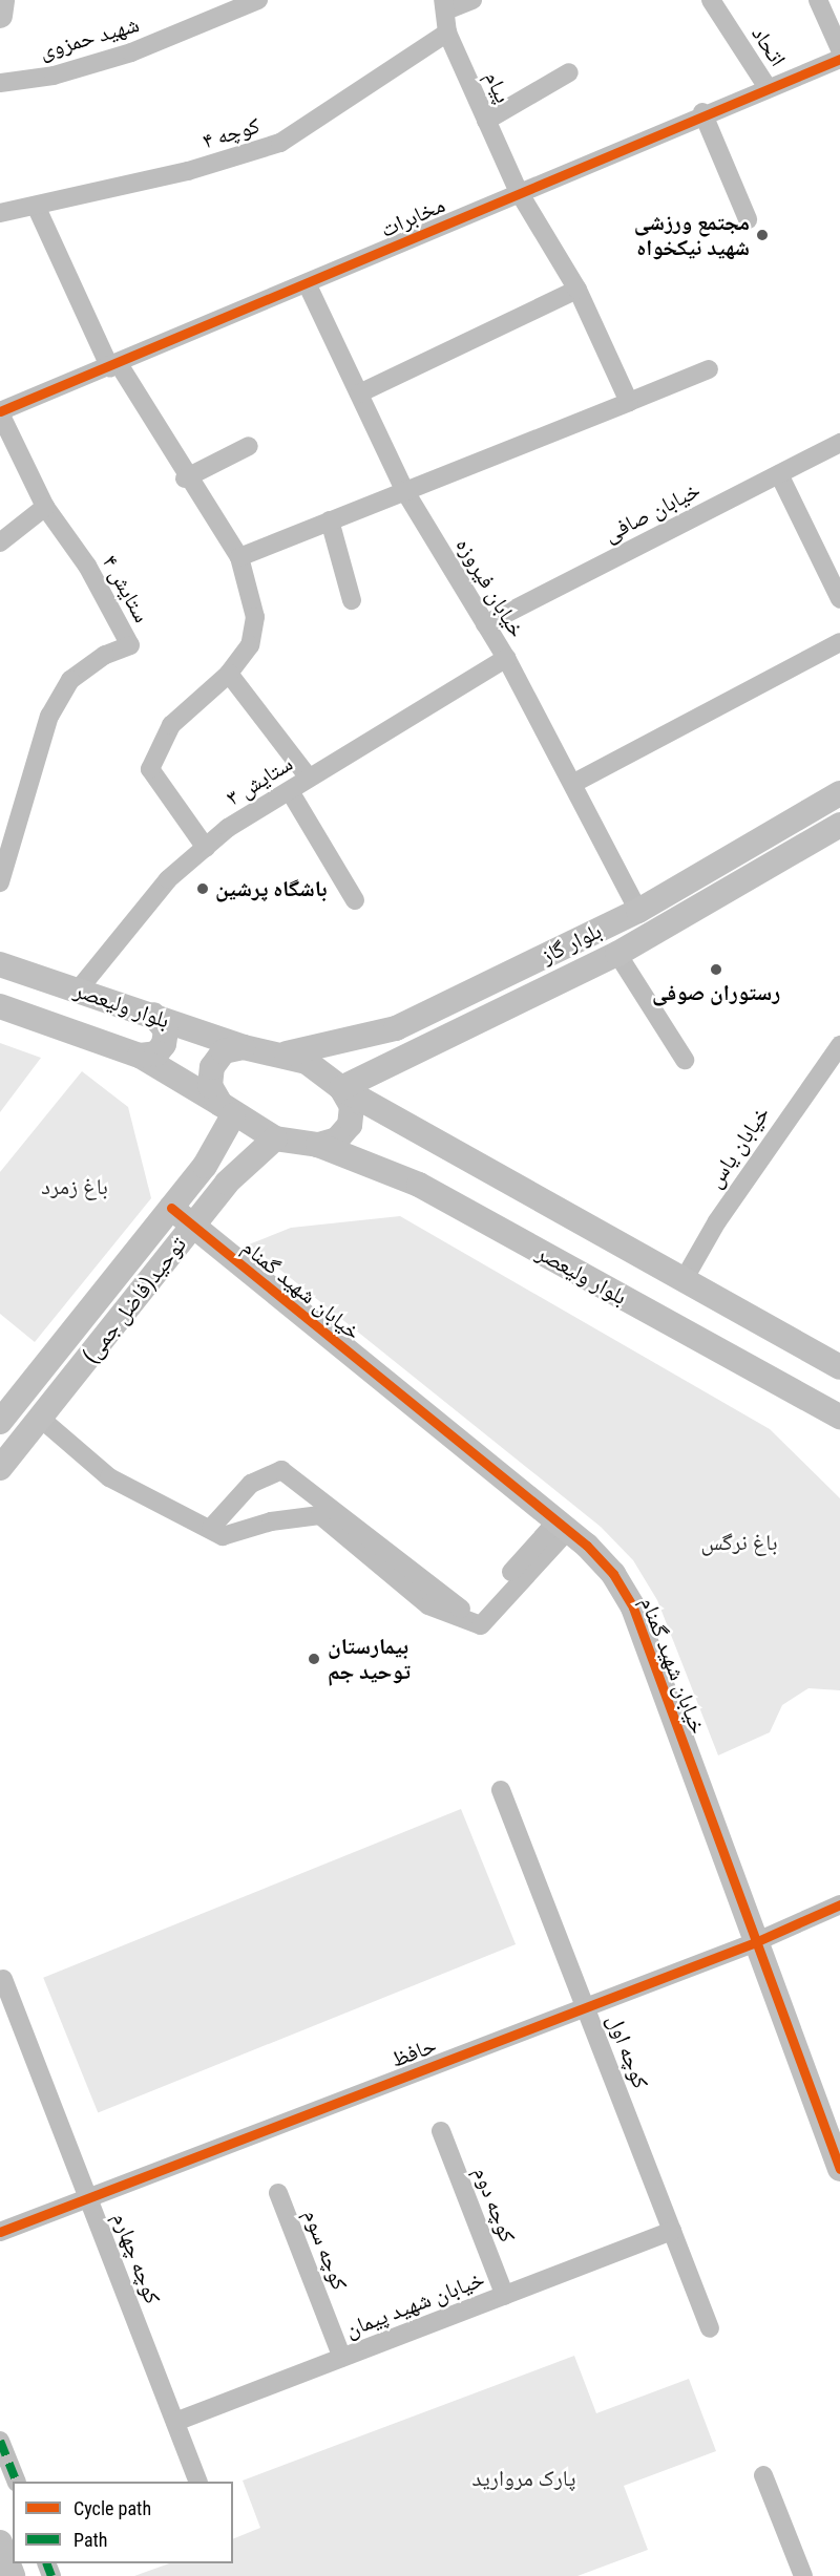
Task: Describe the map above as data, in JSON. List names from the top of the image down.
{
  "streets": {
    "street": [
      "شهید حمزوی",
      "اتحاد",
      "پیام",
      "کوچه ۴",
      "مخابرات",
      "خیابان صافی",
      "خیابان فیروزه",
      "ستایش ۴",
      "ستایش ۳",
      "بلوار گاز",
      "بلوار ولیعصر",
      "خیابان یاس",
      "خیابان شهید گمنام",
      "توحید(فاضل جمی)",
      "کوچه اول",
      "حافظ",
      "کوچه دوم",
      "کوچه سوم",
      "کوچه چهارم",
      "خیابان شهید پیمان"
    ]
  },
  "crossings": [
    ["اتحاد", "مخابرات"],
    ["پیام", "کوچه ۴"],
    ["پیام", "مخابرات"],
    ["مخابرات", "خیابان فیروزه"],
    ["خیابان صافی", "خیابان فیروزه"],
    ["خیابان فیروزه", "ستایش ۳"],
    ["خیابان فیروزه", "بلوار گاز"],
    ["ستایش ۳", "بلوار ولیعصر"],
    ["بلوار گاز", "بلوار ولیعصر"],
    ["بلوار ولیعصر", "خیابان یاس"],
    ["بلوار ولیعصر", "توحید(فاضل جمی)"],
    ["خیابان شهید گمنام", "توحید(فاضل جمی)"],
    ["خیابان شهید گمنام", "حافظ"],
    ["کوچه اول", "حافظ"],
    ["کوچه اول", "خیابان شهید پیمان"],
    ["حافظ", "کوچه چهارم"],
    ["کوچه دوم", "خیابان شهید پیمان"],
    ["کوچه سوم", "خیابان شهید پیمان"],
    ["کوچه چهارم", "خیابان شهید پیمان"]
  ],
  "parks": ["باغ زمرد", "باغ نرگس", "پارک مروارید"],
  "places": [
    "مجتمع ورزشی شهید نیکخواه",
    "باشگاه پرشین",
    "رستوران صوفی",
    "بیمارستان توحید جم"
  ],
  "legend": ["Cycle path", "Path"]
}
